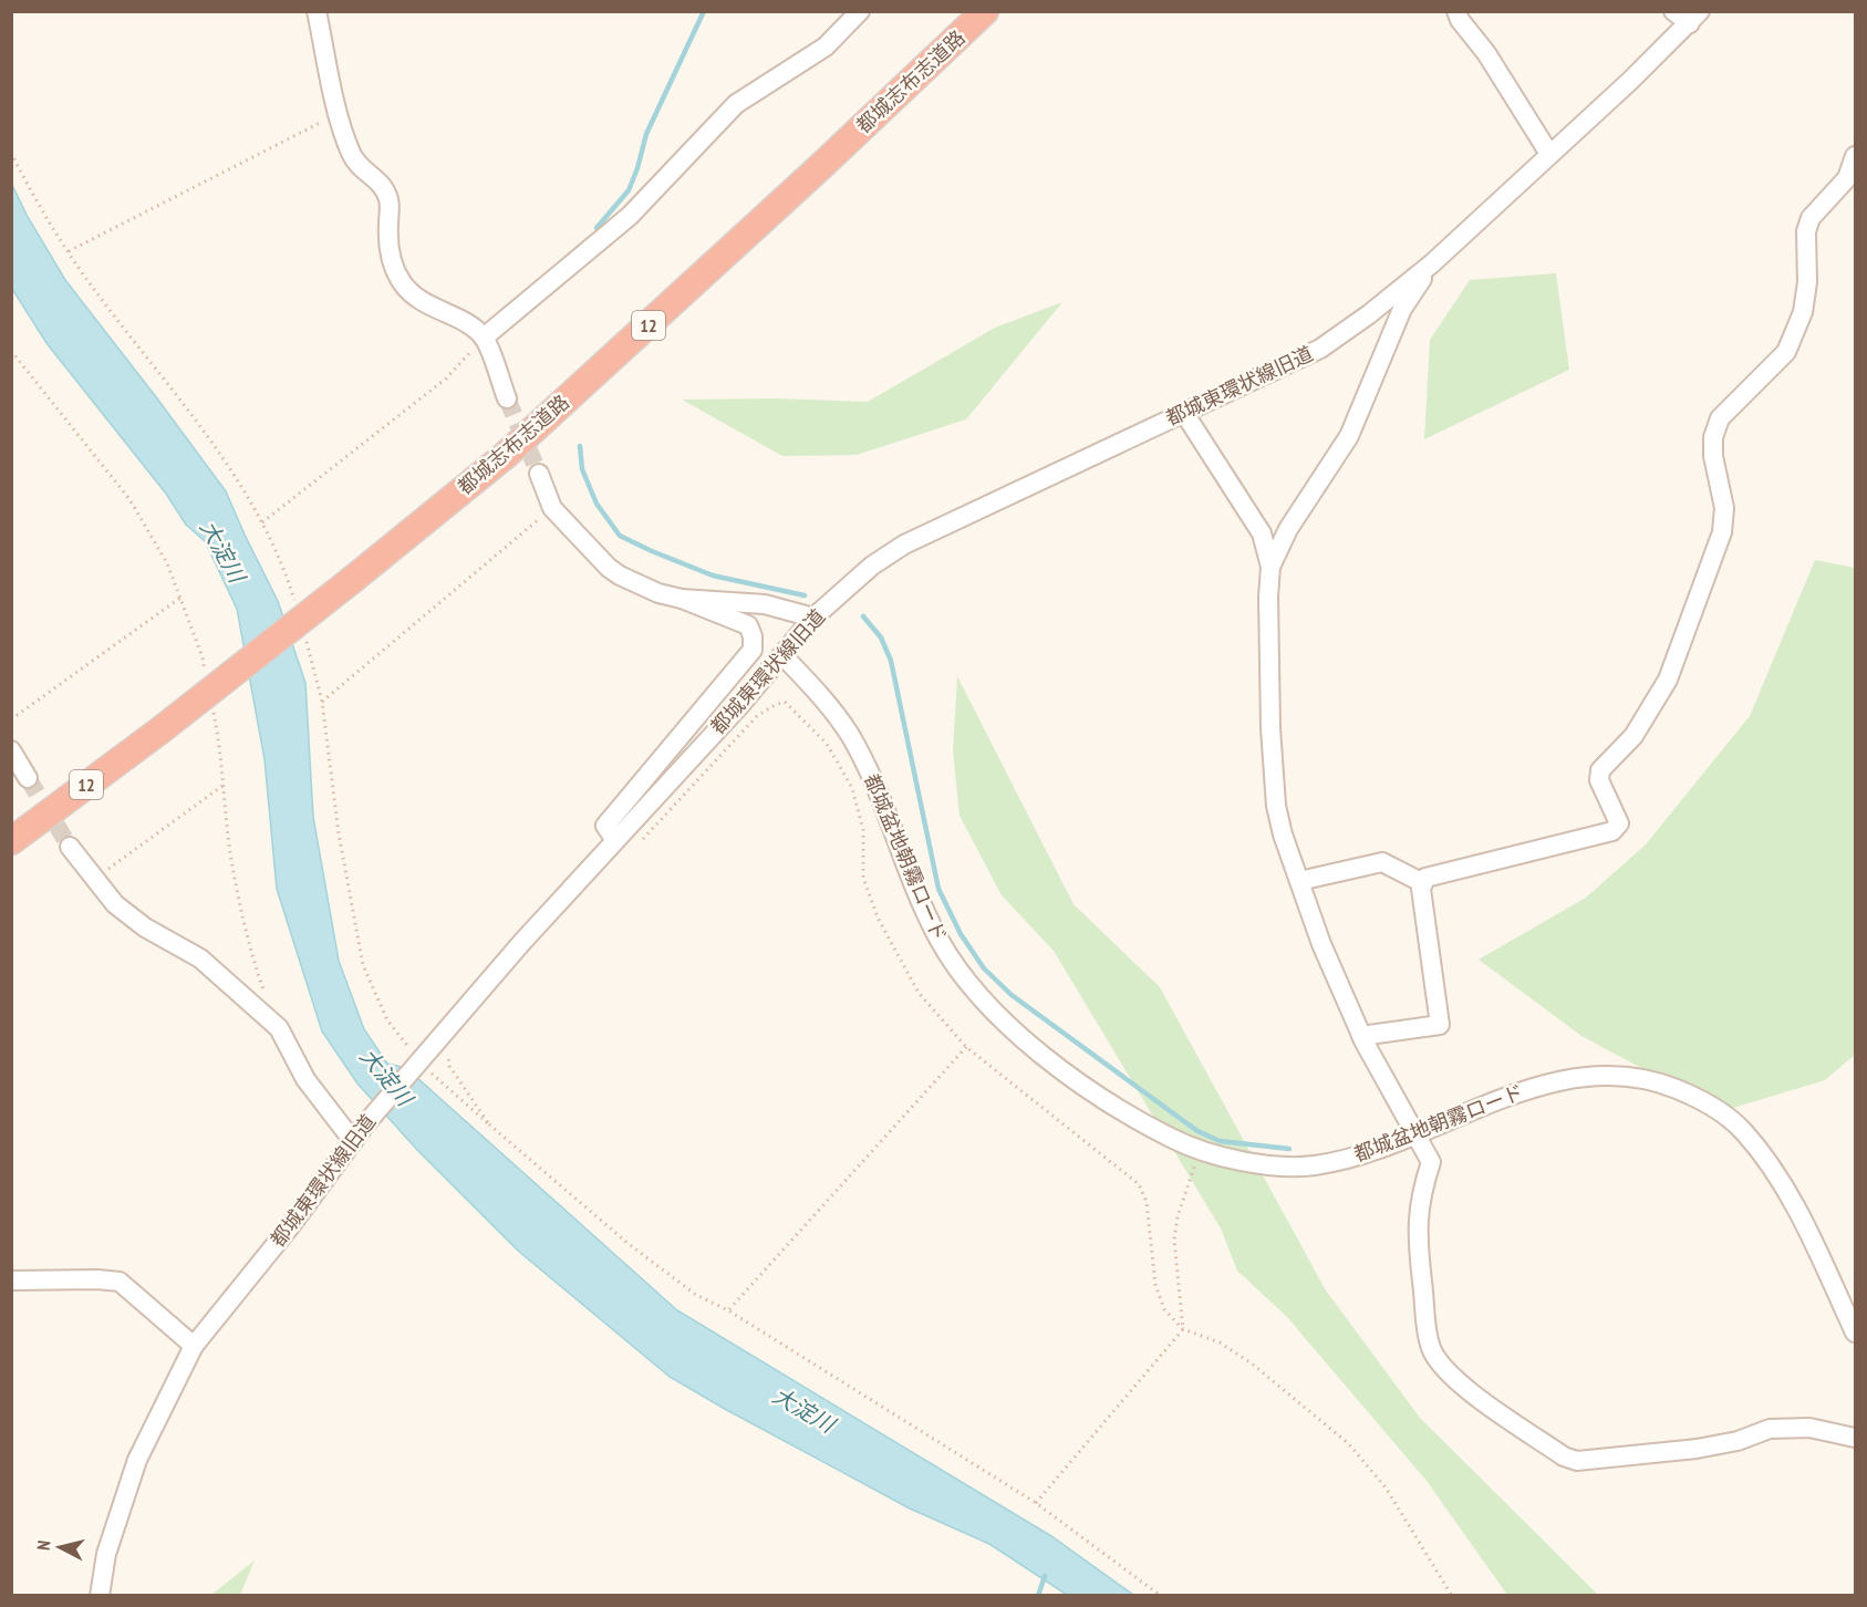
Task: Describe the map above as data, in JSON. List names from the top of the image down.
{
  "streets": {
    "highway": ["都城志布志道路", "12"],
    "street": ["都城東環状線旧道", "都城盆地朝霧ロード"]
  },
  "crossings": [
    ["都城東環状線旧道", "都城盆地朝霧ロード"]
  ],
  "water": ["大淀川"],
  "north": "left"
}
